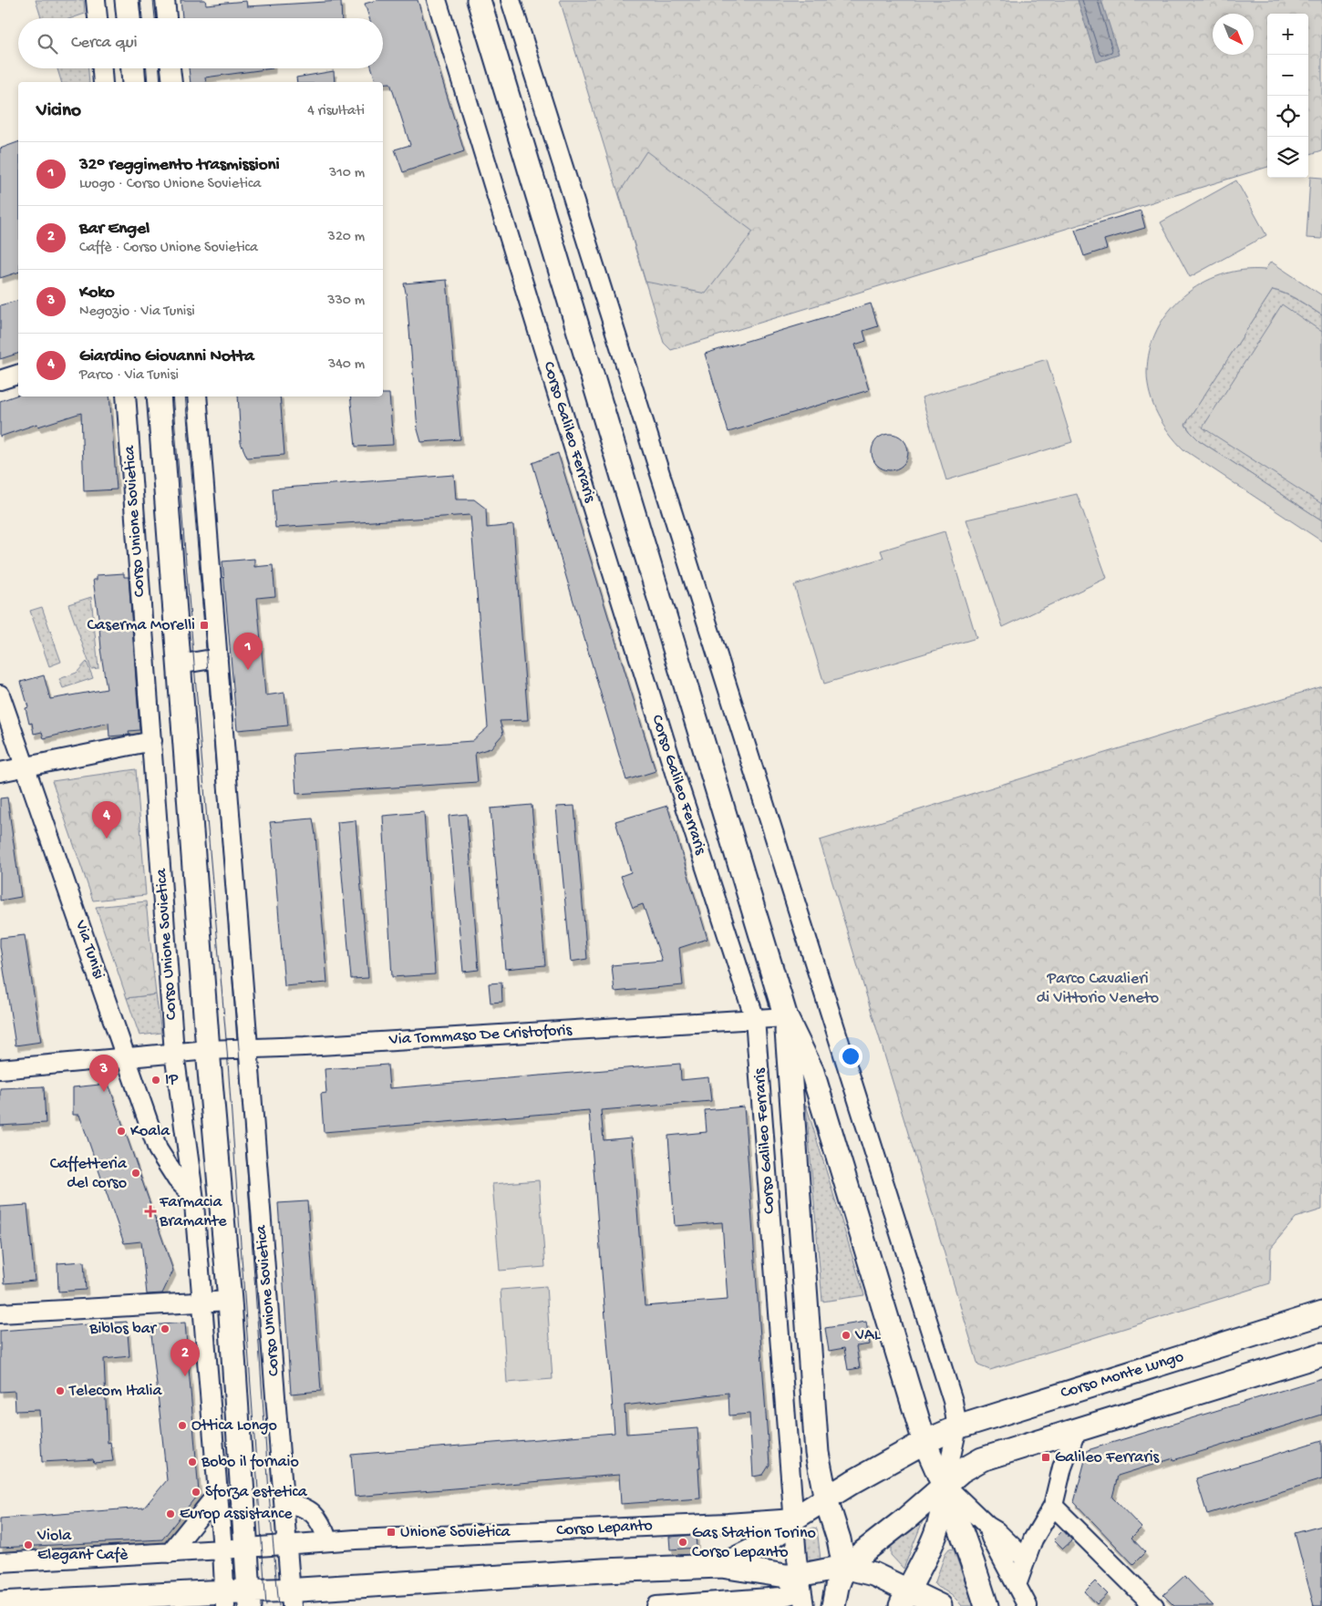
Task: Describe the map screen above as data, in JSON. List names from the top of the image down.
{
  "streets": {
    "main road": ["Corso Galileo Ferraris", "Corso Unione Sovietica", "Corso Monte Lungo"],
    "street": ["Via Tunisi", "Via Tommaso De Cristoforis", "Corso Lepanto"]
  },
  "crossings": [
    ["Corso Galileo Ferraris", "Via Tommaso De Cristoforis"],
    ["Corso Galileo Ferraris", "Corso Monte Lungo"],
    ["Corso Galileo Ferraris", "Corso Lepanto"],
    ["Corso Unione Sovietica", "Via Tunisi"],
    ["Corso Unione Sovietica", "Via Tommaso De Cristoforis"],
    ["Corso Unione Sovietica", "Corso Lepanto"],
    ["Via Tunisi", "Via Tommaso De Cristoforis"],
    ["Corso Monte Lungo", "Corso Lepanto"]
  ],
  "parks": ["Parco Cavalieri di Vittorio Veneto"],
  "places": {
    "transit": ["Caserma Morelli", "Galileo Ferraris", "Unione Sovietica"],
    "other": [
      "IP",
      "Koala",
      "Caffetteria del corso",
      "Biblos bar",
      "VAL",
      "Telecom Italia",
      "Ottica Longo",
      "Bobo il fornaio",
      "Sforza estetica",
      "Europ assistance",
      "Gas Station Torino Corso Lepanto",
      "Viola Elegant Cafè"
    ],
    "health": ["Farmacia Bramante"]
  },
  "north": "bottom right",
  "page": {
    "map_buttons": ["+", "−"],
    "search": "Cerca qui",
    "heading": ["Vicino", "4 risultati"],
    "list": [
      {
        "mark": "1",
        "name": "32° reggimento trasmissioni",
        "note": "Luogo · Corso Unione Sovietica",
        "value": "310 m"
      },
      {
        "mark": "2",
        "name": "Bar Engel",
        "note": "Caffè · Corso Unione Sovietica",
        "value": "320 m"
      },
      {
        "mark": "3",
        "name": "Koko",
        "note": "Negozio · Via Tunisi",
        "value": "330 m"
      },
      {
        "mark": "4",
        "name": "Giardino Giovanni Notta",
        "note": "Parco · Via Tunisi",
        "value": "340 m"
      }
    ],
    "pins": [
      "1",
      "4",
      "3",
      "2"
    ]
  }
}
